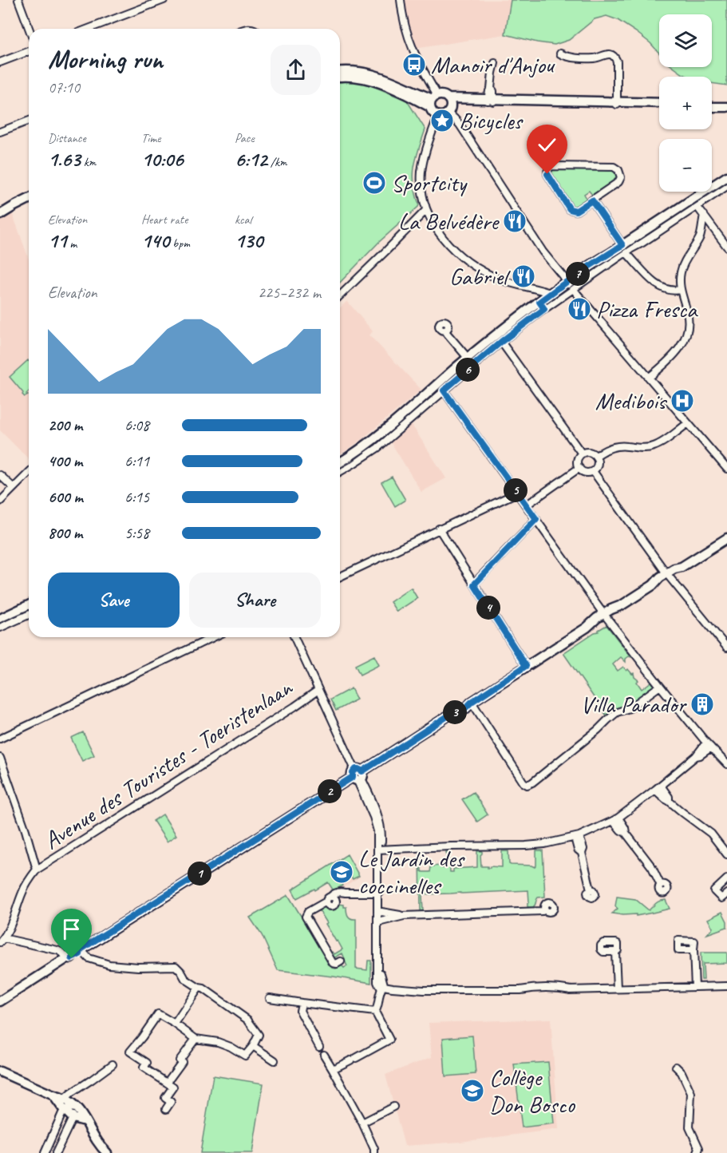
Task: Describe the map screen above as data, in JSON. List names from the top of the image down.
{
  "streets": {
    "street": ["Avenue des Touristes - Toeristenlaan"]
  },
  "places": {
    "bus stop": ["Manoir d'Anjou"],
    "place": ["Bicycles"],
    "sports": ["Sportcity"],
    "restaurant": ["La Belvédère", "Gabriel", "Pizza Fresca"],
    "hospital": ["Medibois"],
    "building": ["Villa Parador"],
    "school or university": ["Le Jardin des coccinelles", "Collège Don Bosco"]
  },
  "page": {
    "map_buttons": ["+", "−"],
    "heading": ["Morning run", "07:10"],
    "stats": [
      ["Distance", "1.63 km"],
      ["Time", "10:06"],
      ["Pace", "6:12 /km"],
      ["Elevation", "11 m"],
      ["Heart rate", "140 bpm"],
      ["kcal", "130"]
    ],
    "pins": [
      "7",
      "6",
      "5",
      "4",
      "3",
      "2",
      "1"
    ],
    "chart": ["Elevation", "225–232 m"],
    "list": [
      {
        "name": "200 m",
        "note": "6:08"
      },
      {
        "name": "400 m",
        "note": "6:11"
      },
      {
        "name": "600 m",
        "note": "6:15"
      },
      {
        "name": "800 m",
        "note": "5:58"
      }
    ],
    "buttons": ["Save", "Share"]
  }
}
